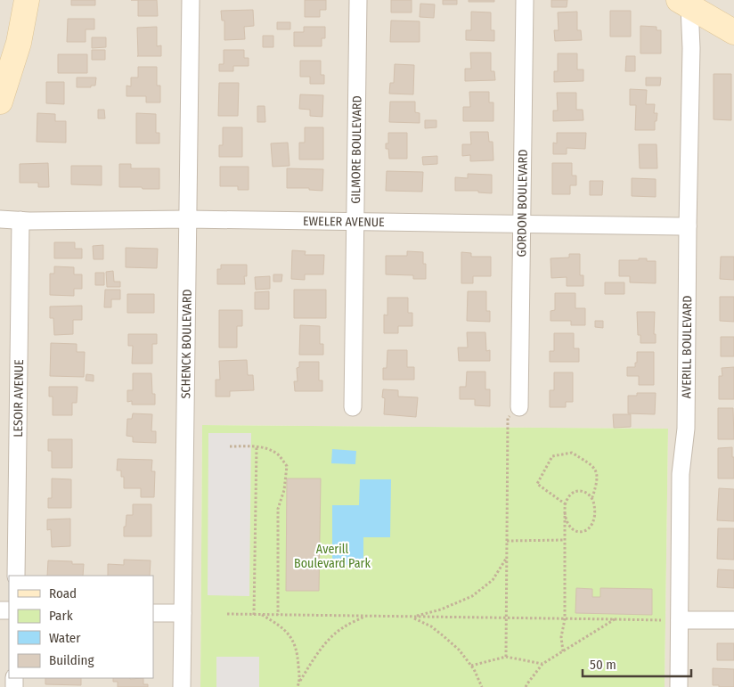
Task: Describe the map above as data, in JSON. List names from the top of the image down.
{
  "streets": {
    "street": [
      "GILMORE BOULEVARD",
      "GORDON BOULEVARD",
      "EWELER AVENUE",
      "SCHENCK BOULEVARD",
      "AVERILL BOULEVARD",
      "LESOIR AVENUE"
    ]
  },
  "crossings": [
    ["GILMORE BOULEVARD", "EWELER AVENUE"],
    ["GORDON BOULEVARD", "EWELER AVENUE"],
    ["EWELER AVENUE", "SCHENCK BOULEVARD"],
    ["EWELER AVENUE", "AVERILL BOULEVARD"],
    ["EWELER AVENUE", "LESOIR AVENUE"]
  ],
  "parks": ["Averill Boulevard Park"],
  "legend": [
    "Road",
    "Park",
    "Water",
    "Building"
  ],
  "scale_bar": "50 m"
}
